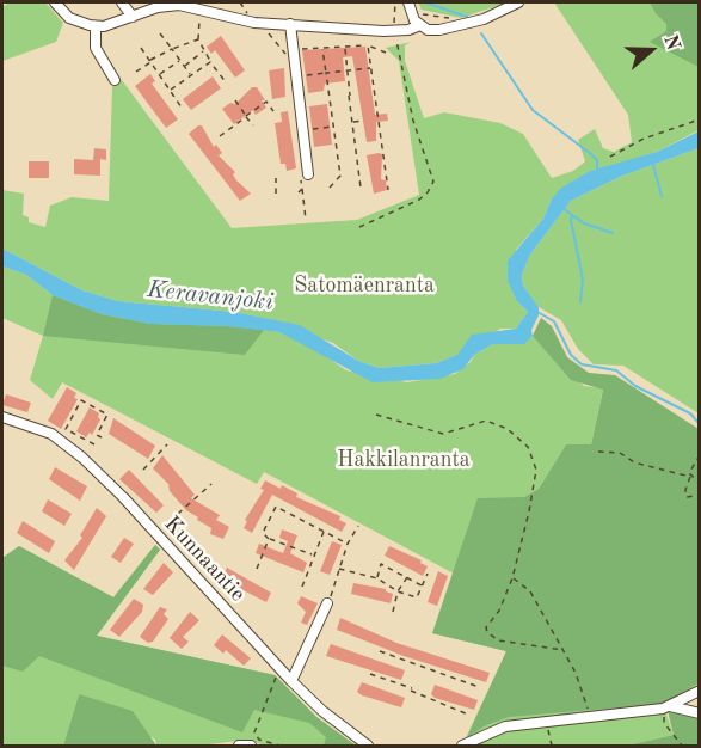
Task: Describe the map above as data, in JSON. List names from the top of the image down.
{
  "streets": {
    "street": ["Kunnaantie"]
  },
  "water": ["Keravanjoki"],
  "parks": ["Satomäenranta", "Hakkilanranta"],
  "north": "right"
}
